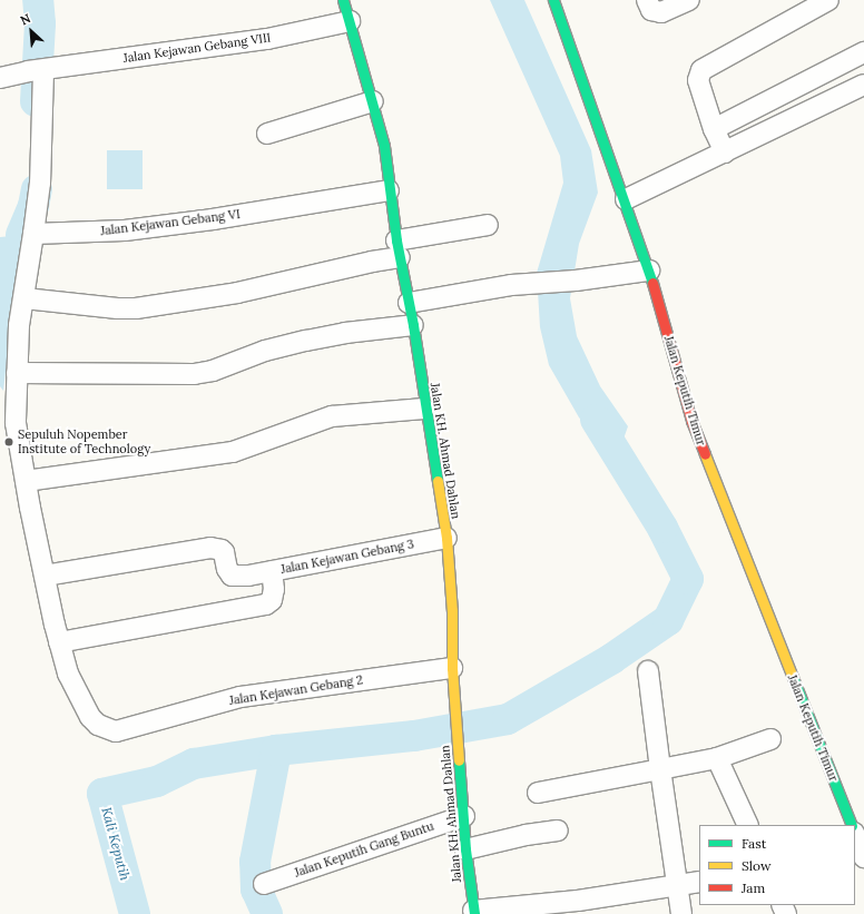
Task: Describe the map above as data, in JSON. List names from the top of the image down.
{
  "streets": {
    "street": [
      "Jalan Kejawan Gebang VIII",
      "Jalan Kejawan Gebang VI",
      "Jalan Keputih Timur",
      "Jalan KH. Ahmad Dahlan",
      "Jalan Kejawan Gebang 3",
      "Jalan Kejawan Gebang 2",
      "Jalan Keputih Gang Buntu"
    ]
  },
  "crossings": [
    ["Jalan Kejawan Gebang VIII", "Jalan KH. Ahmad Dahlan"],
    ["Jalan Kejawan Gebang VI", "Jalan KH. Ahmad Dahlan"],
    ["Jalan KH. Ahmad Dahlan", "Jalan Kejawan Gebang 3"],
    ["Jalan KH. Ahmad Dahlan", "Jalan Kejawan Gebang 2"],
    ["Jalan KH. Ahmad Dahlan", "Jalan Keputih Gang Buntu"]
  ],
  "water": ["Kali Keputih"],
  "places": ["Sepuluh Nopember Institute of Technology"],
  "legend": ["Fast", "Slow", "Jam"],
  "north": "top left"
}
